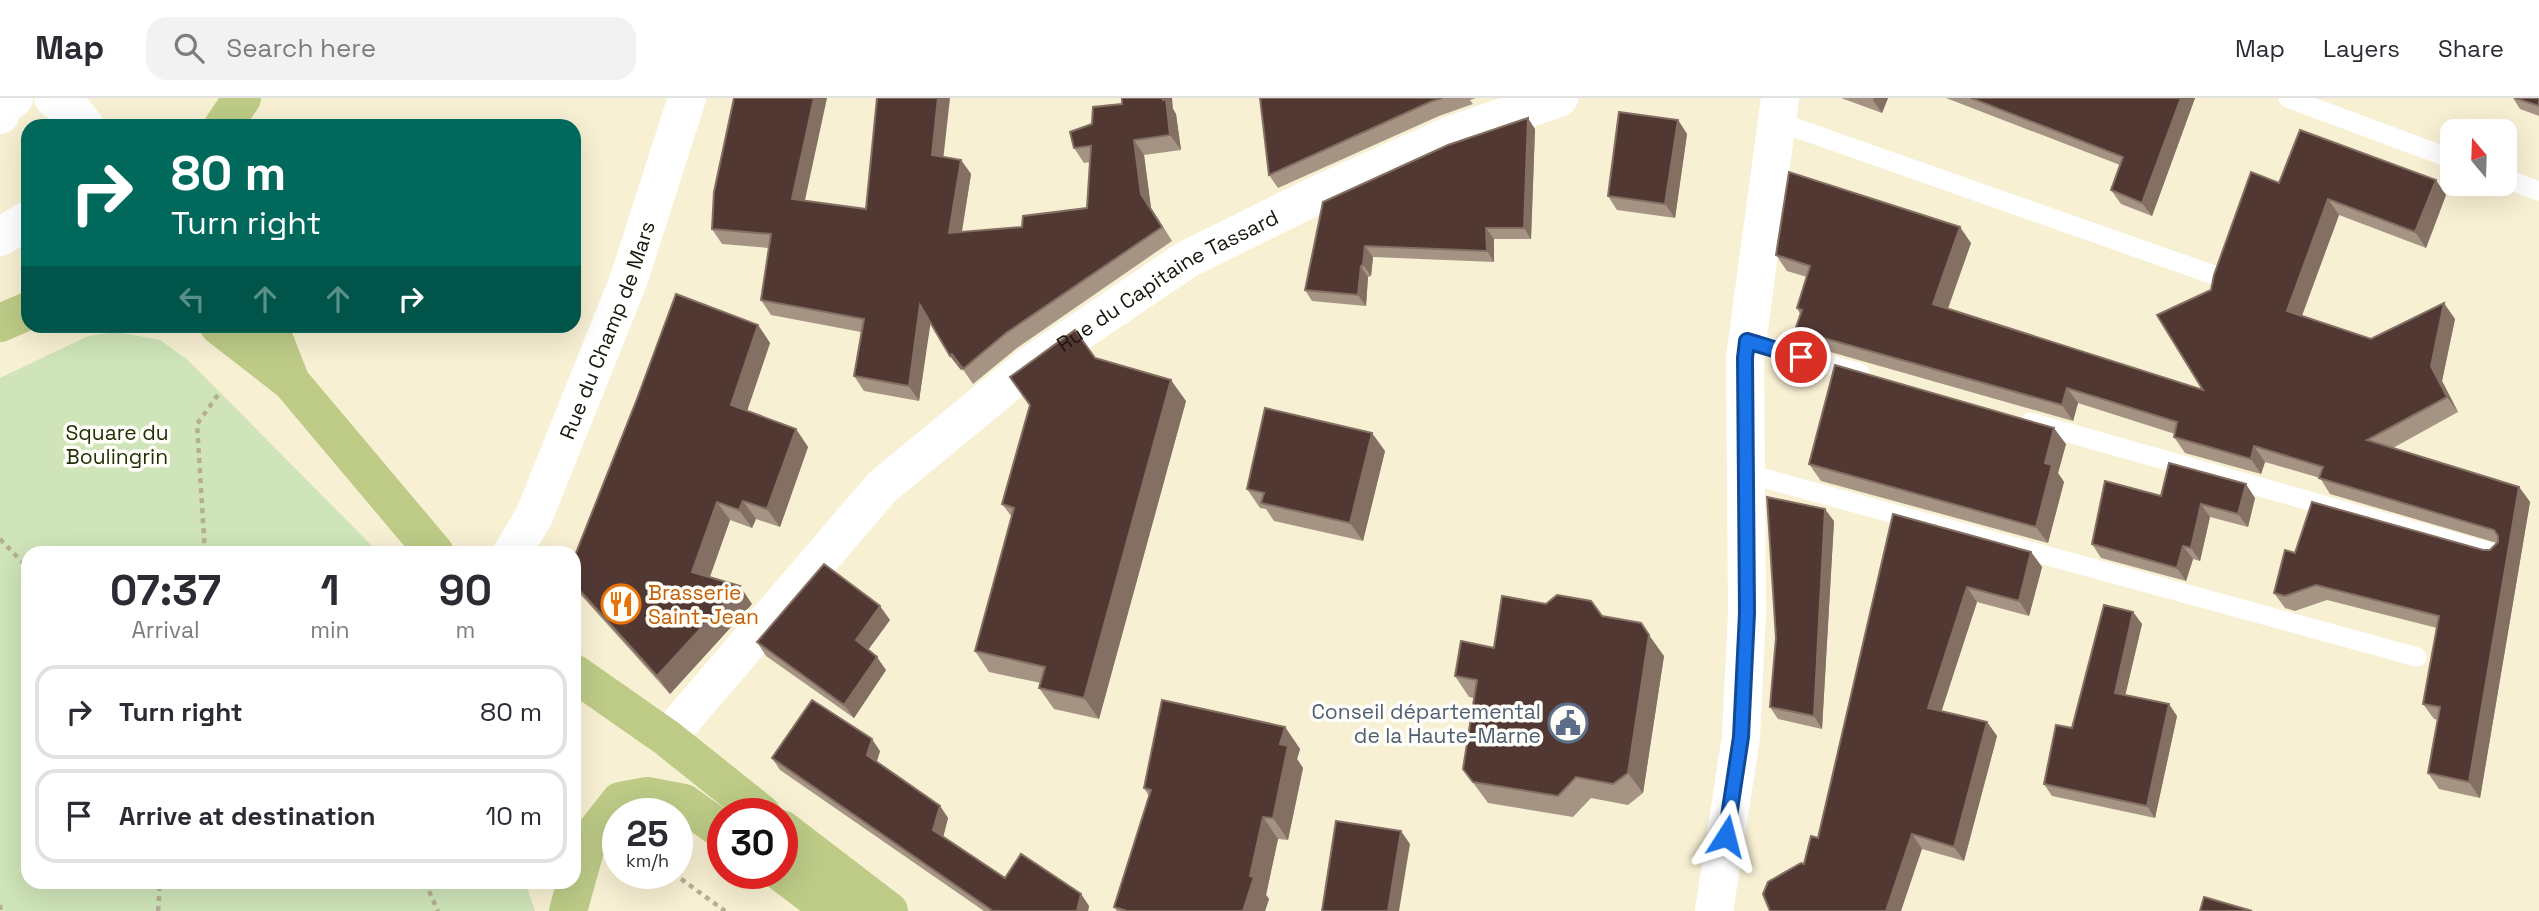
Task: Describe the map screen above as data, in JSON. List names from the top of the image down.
{
  "streets": {
    "street": ["Rue du Capitaine Tassard", "Rue du Champ de Mars"]
  },
  "parks": ["Square du Boulingrin"],
  "places": {
    "restaurant": ["Brasserie Saint-Jean"],
    "public building": ["Conseil départemental de la Haute-Marne"]
  },
  "north": "top",
  "page": {
    "header": "Map",
    "search": "Search here",
    "nav": ["Map", "Layers", "Share"],
    "turn": ["80 m", "Turn right"],
    "eta": [
      "07:37",
      "Arrival",
      "1",
      "min",
      "90",
      "m"
    ],
    "list": [
      {
        "name": "Turn right",
        "value": "80 m"
      },
      {
        "name": "Arrive at destination",
        "value": "10 m"
      }
    ],
    "speed": "25 km/h",
    "limit": "30"
  }
}
